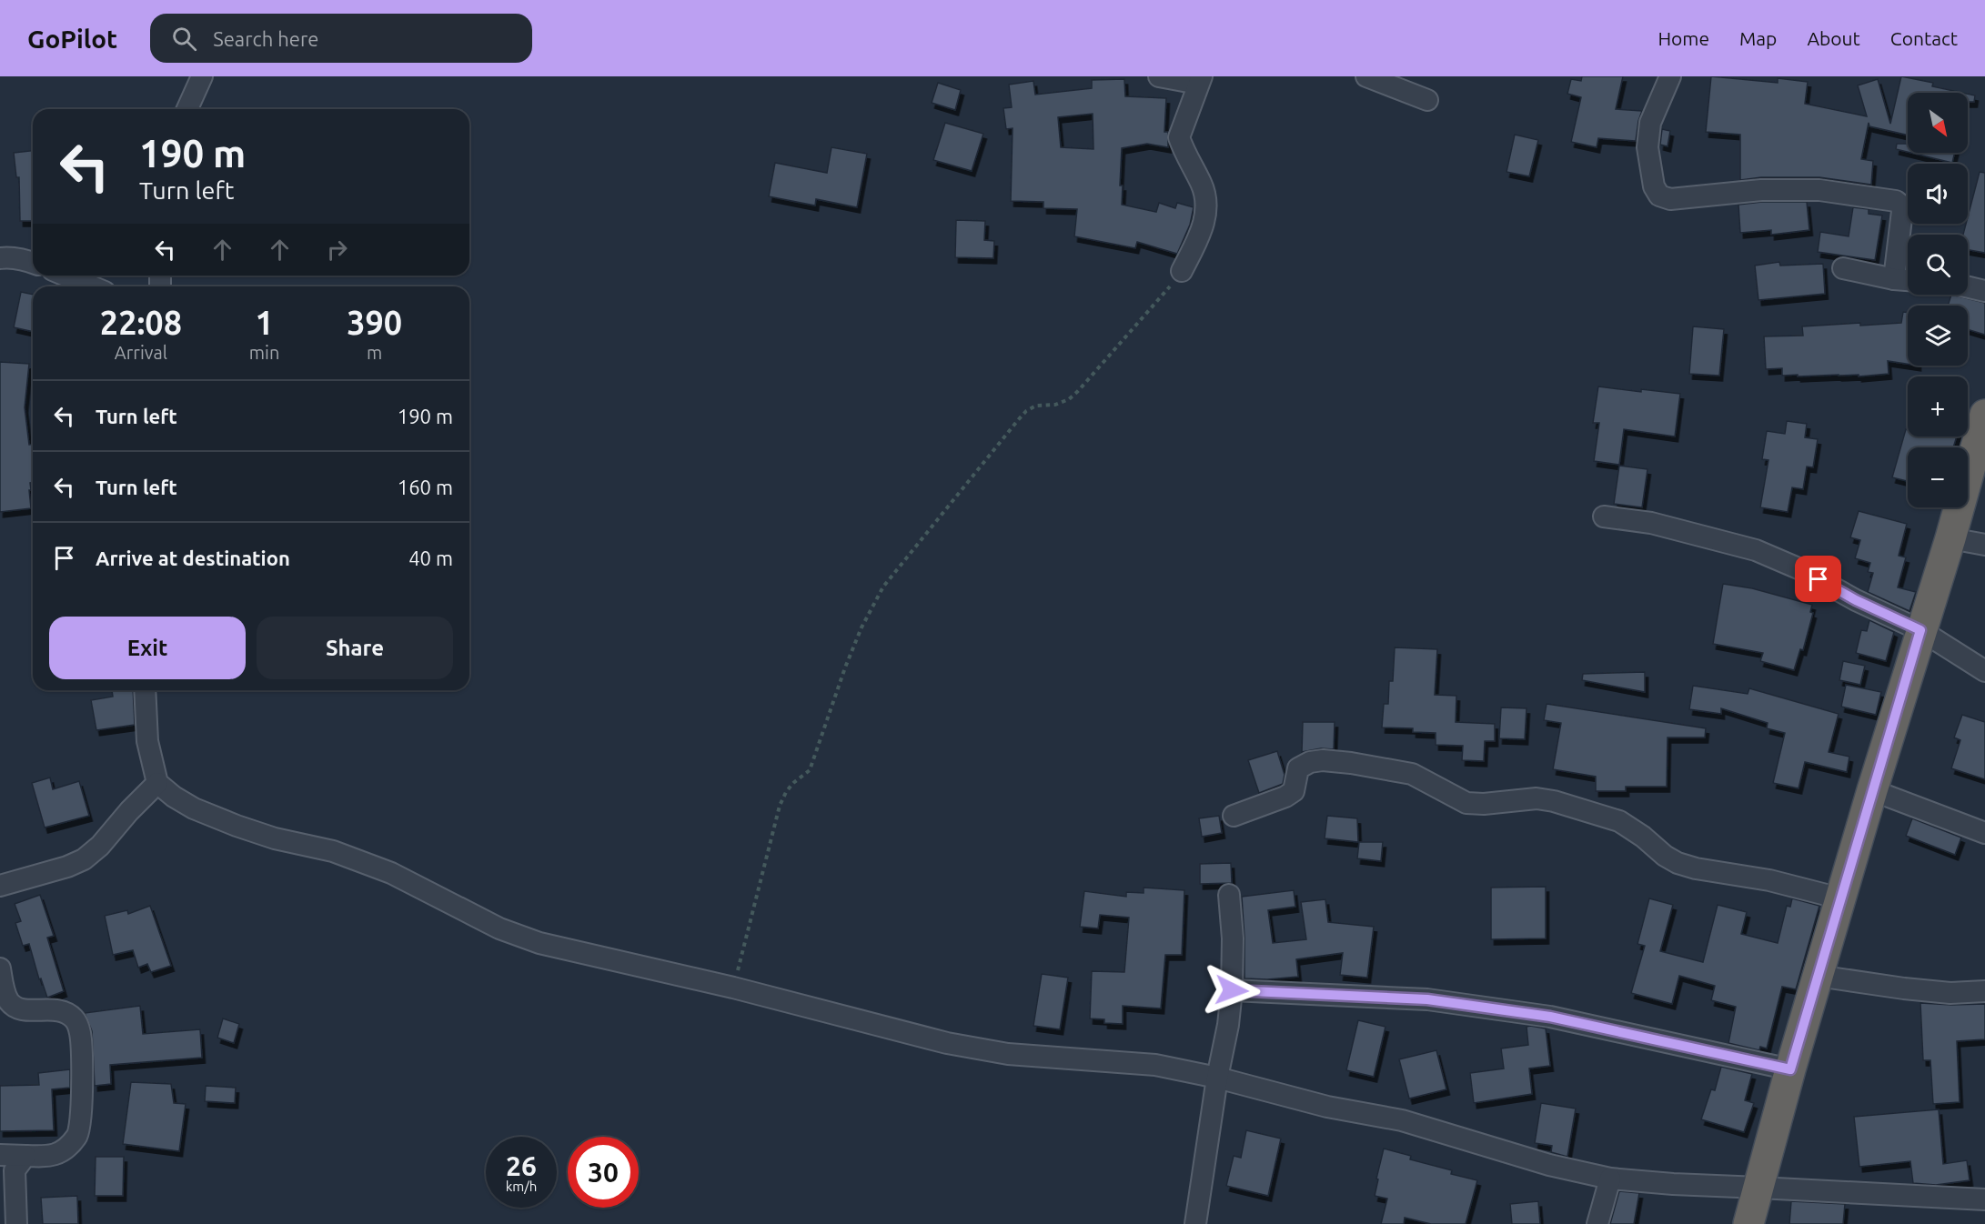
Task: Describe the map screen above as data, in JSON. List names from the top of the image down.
{
  "north": "bottom right",
  "page": {
    "header": "GoPilot",
    "search": "Search here",
    "nav": [
      "Home",
      "Map",
      "About",
      "Contact"
    ],
    "map_buttons": ["+", "−"],
    "turn": ["190 m", "Turn left"],
    "eta": [
      "22:08",
      "Arrival",
      "1",
      "min",
      "390",
      "m"
    ],
    "list": [
      {
        "name": "Turn left",
        "value": "190 m"
      },
      {
        "name": "Turn left",
        "value": "160 m"
      },
      {
        "name": "Arrive at destination",
        "value": "40 m"
      }
    ],
    "buttons": ["Exit", "Share"],
    "speed": "26 km/h",
    "limit": "30"
  }
}
